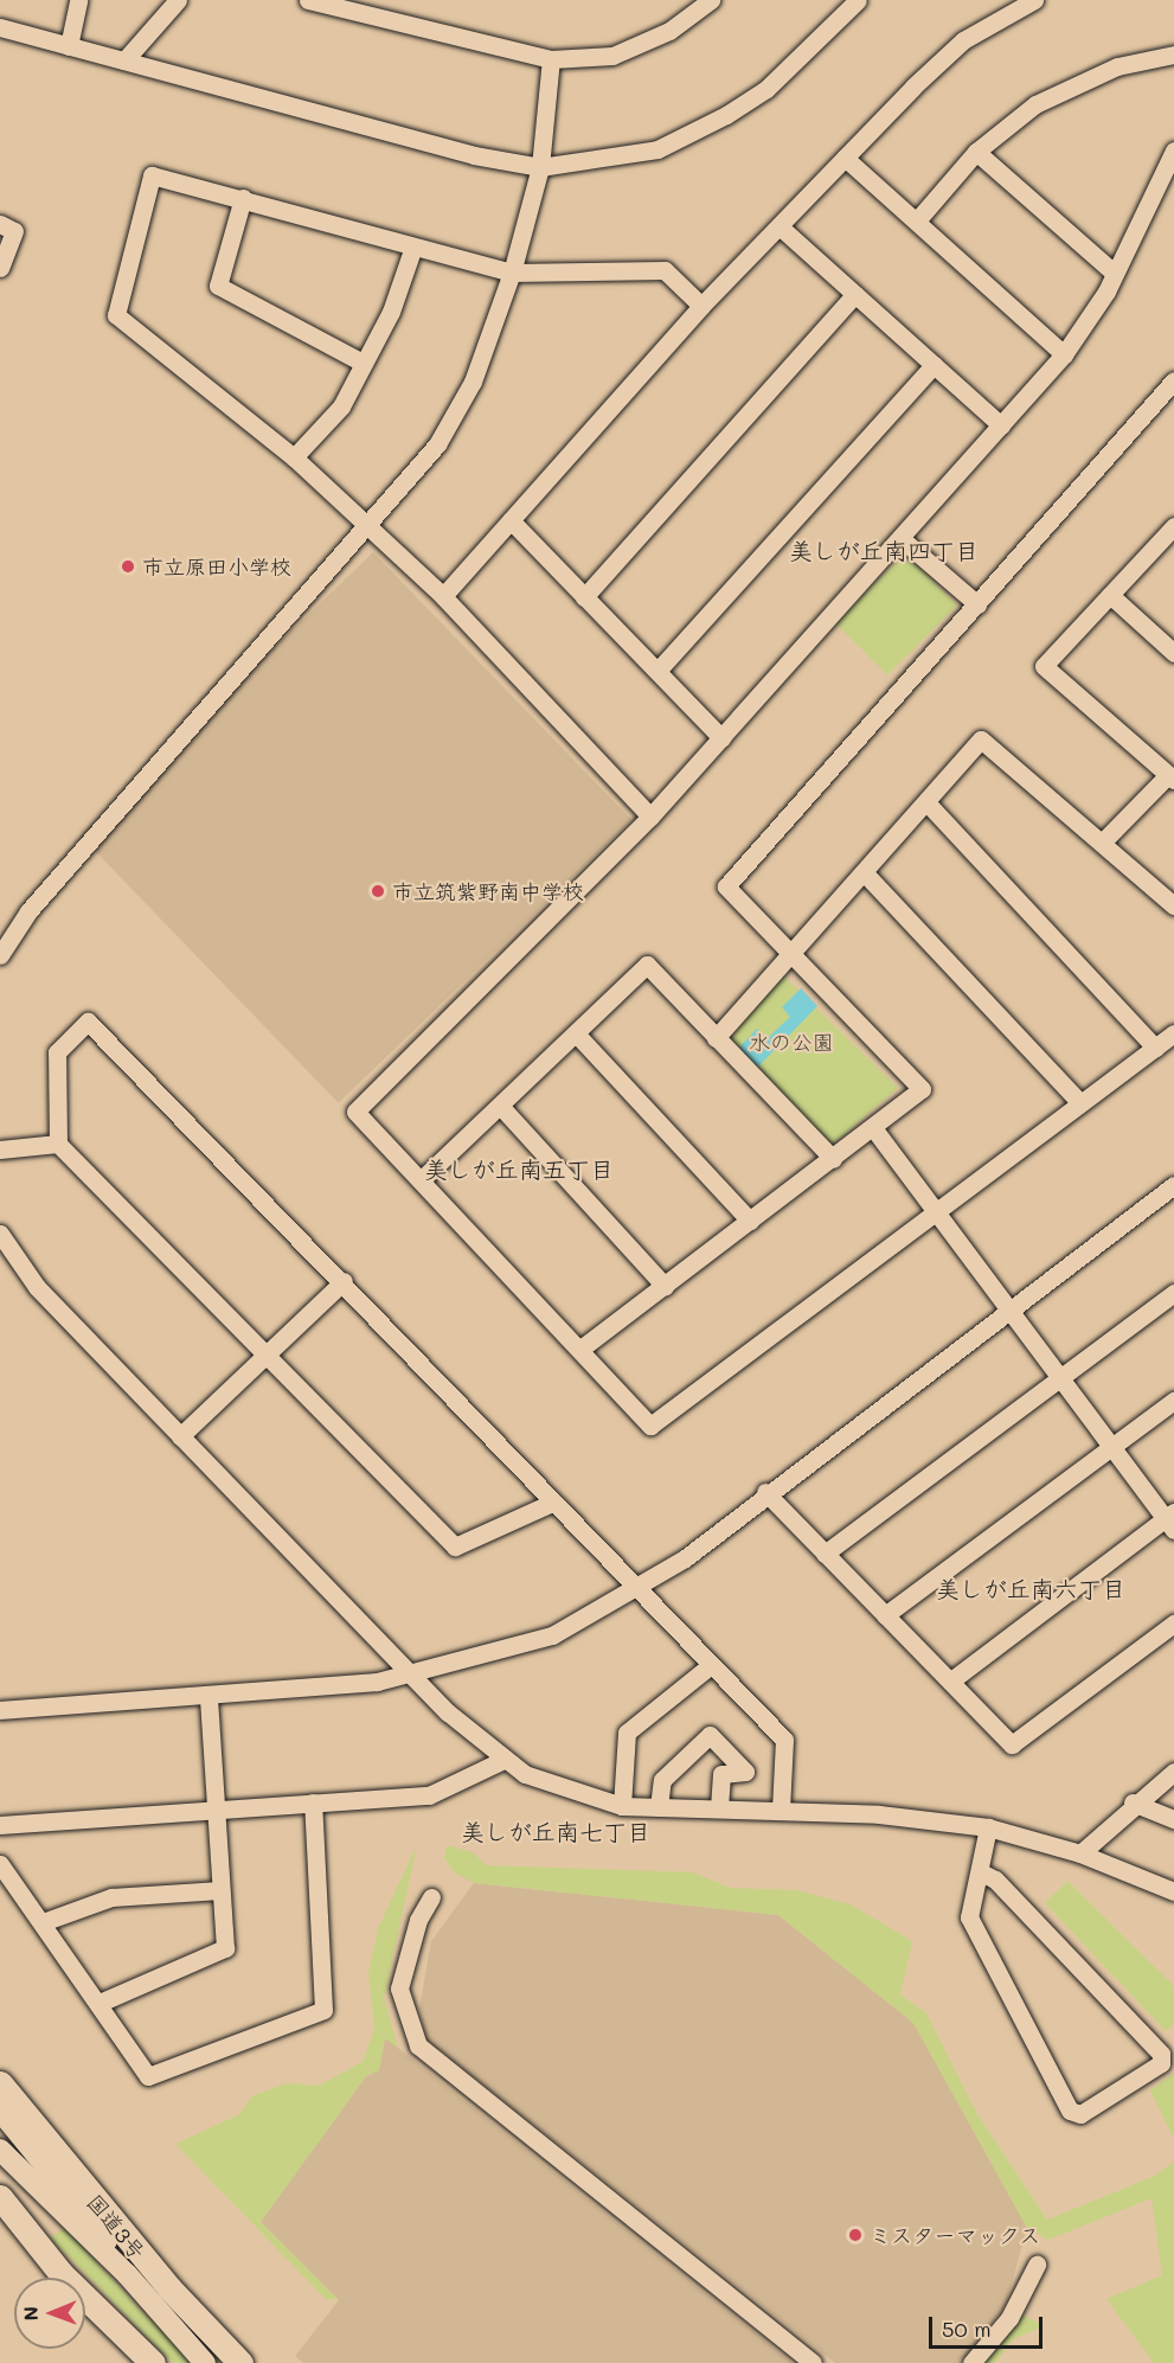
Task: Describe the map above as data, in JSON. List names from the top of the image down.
{
  "streets": {
    "highway": ["国道3号"]
  },
  "districts": [
    "美しが丘南四丁目",
    "美しが丘南五丁目",
    "美しが丘南六丁目",
    "美しが丘南七丁目"
  ],
  "parks": ["水の公園"],
  "places": ["市立原田小学校", "市立筑紫野南中学校", "ミスターマックス"],
  "scale_bar": "50 m",
  "north": "left"
}
